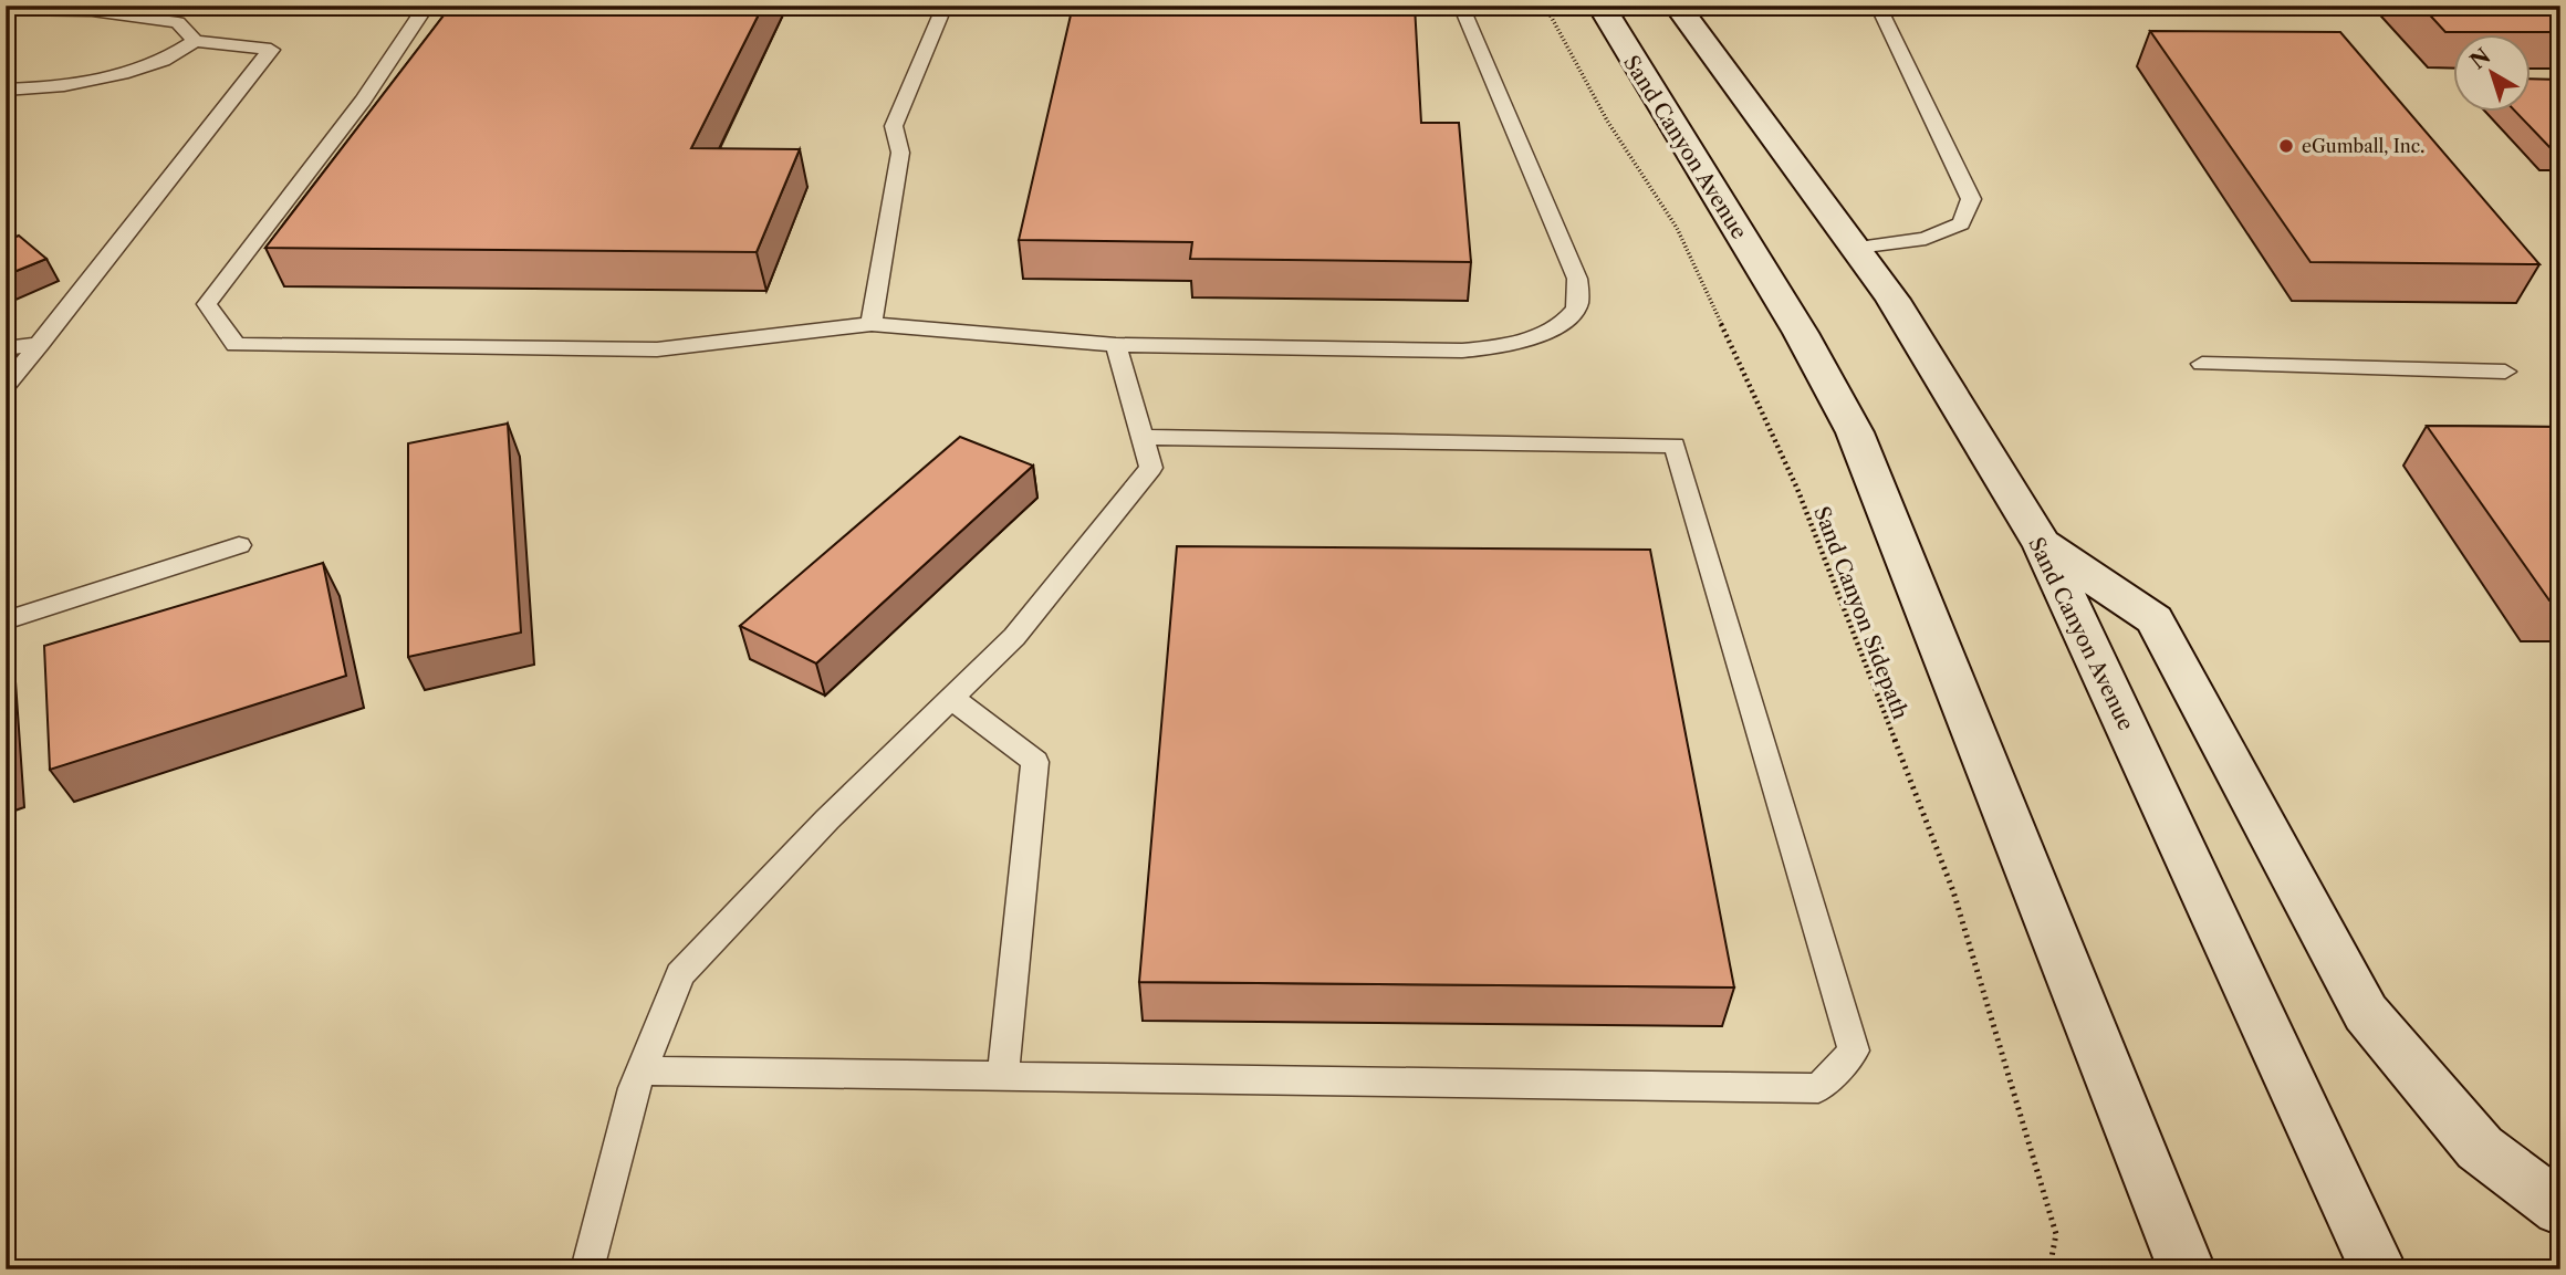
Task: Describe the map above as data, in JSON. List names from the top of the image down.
{
  "streets": {
    "main road": ["Sand Canyon Avenue"],
    "path": ["Sand Canyon Sidepath"]
  },
  "places": ["eGumball, Inc."],
  "north": "top left"
}
